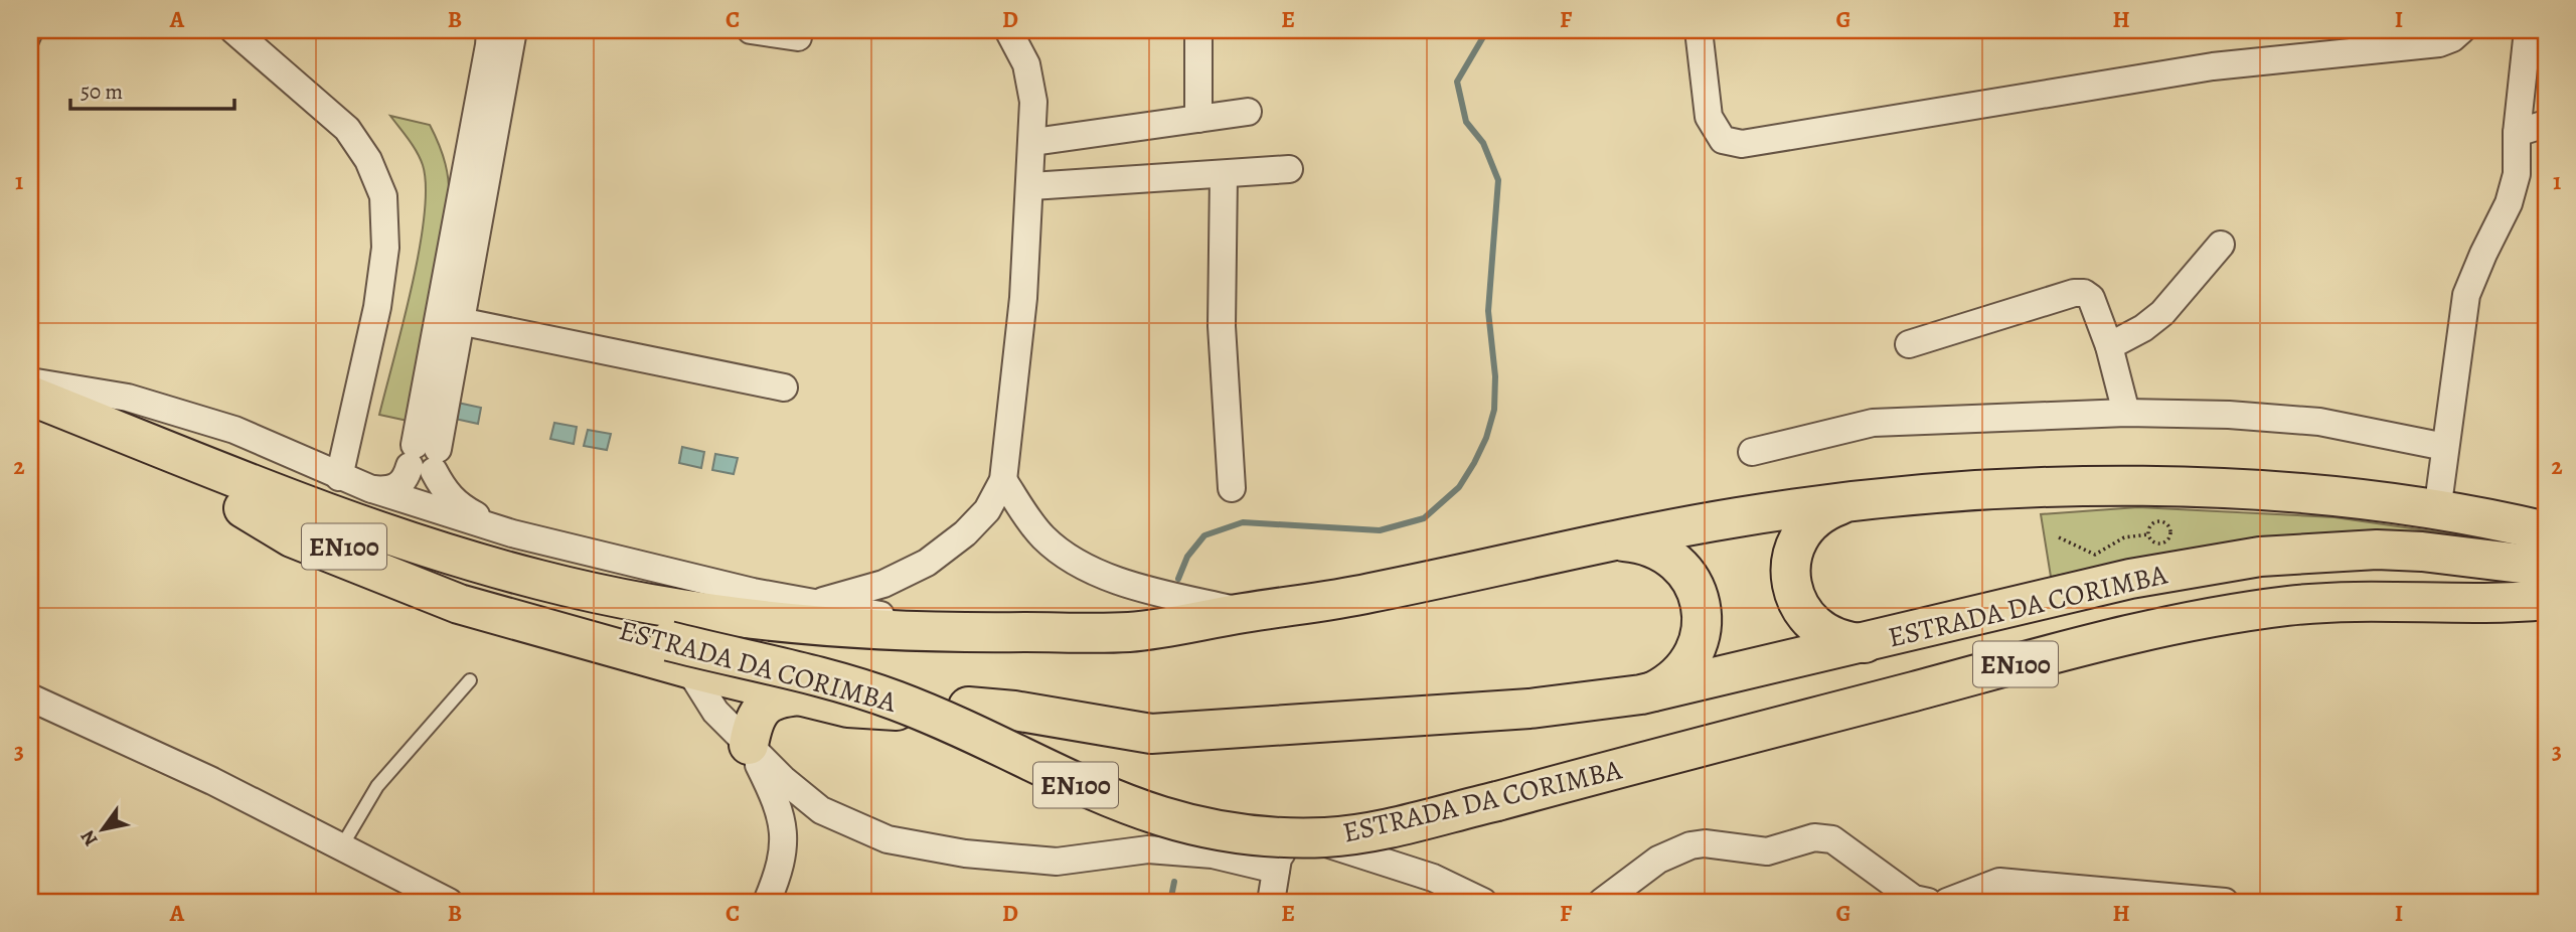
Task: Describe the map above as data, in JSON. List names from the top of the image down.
{
  "streets": {
    "main road": ["EN100", "ESTRADA DA CORIMBA"]
  },
  "crossings": [
    ["EN100", "ESTRADA DA CORIMBA"]
  ],
  "scale_bar": "50 m",
  "north": "bottom left",
  "grid": {
    "columns": [
      "A",
      "B",
      "C",
      "D",
      "E",
      "F",
      "G",
      "H",
      "I"
    ],
    "rows": ["1", "2", "3"]
  }
}
